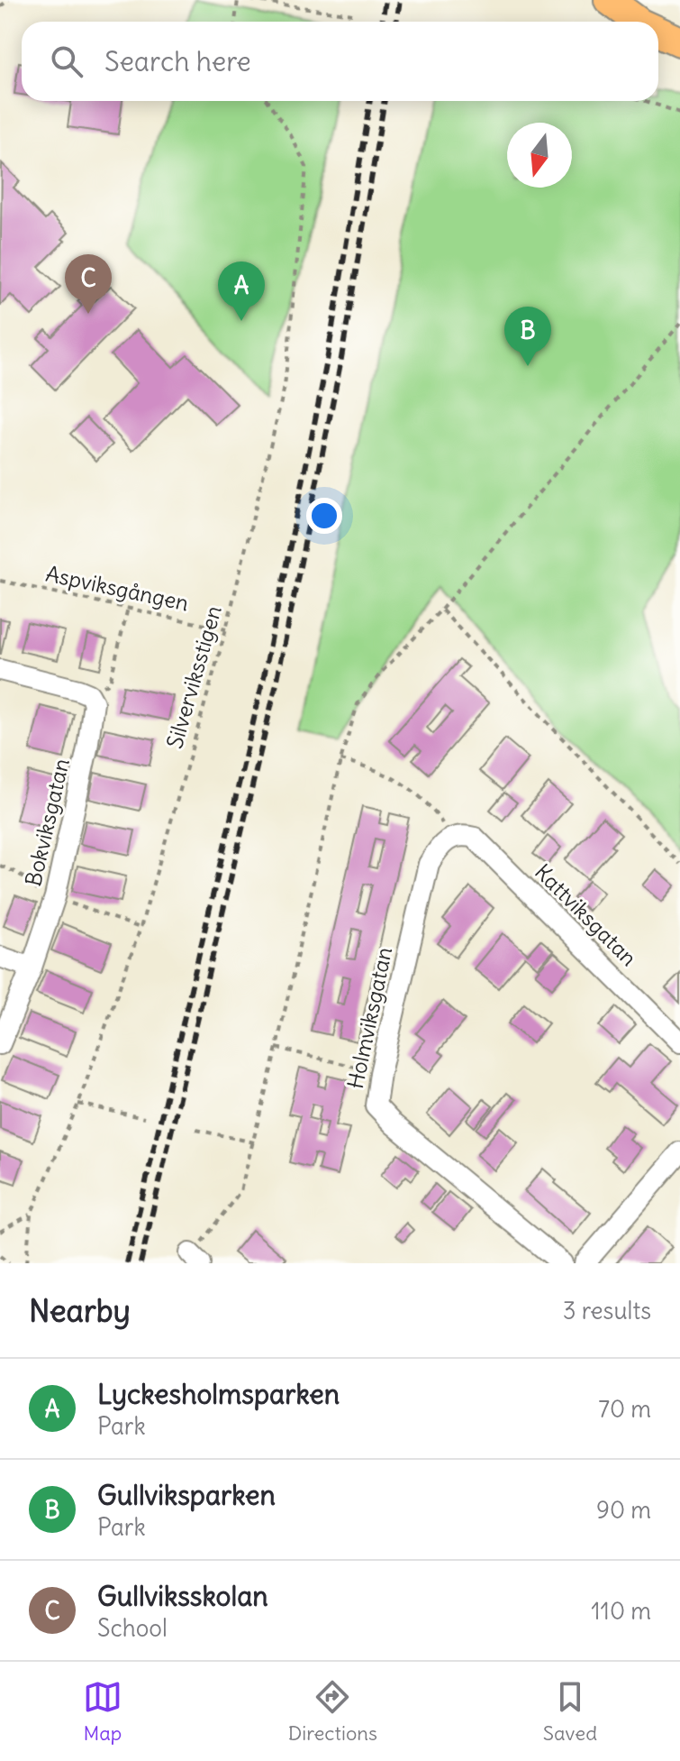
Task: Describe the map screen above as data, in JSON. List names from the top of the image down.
{
  "streets": {
    "street": ["Bokviksgatan", "Kattviksgatan", "Holmviksgatan"],
    "path": ["Aspviksgången", "Silverviksstigen"]
  },
  "crossings": [
    ["Aspviksgången", "Silverviksstigen"],
    ["Kattviksgatan", "Holmviksgatan"]
  ],
  "north": "bottom",
  "page": {
    "search": "Search here",
    "pins": ["C", "A", "B"],
    "heading": ["Nearby", "3 results"],
    "list": [
      {
        "mark": "A",
        "name": "Lyckesholmsparken",
        "note": "Park",
        "value": "70 m"
      },
      {
        "mark": "B",
        "name": "Gullviksparken",
        "note": "Park",
        "value": "90 m"
      },
      {
        "mark": "C",
        "name": "Gullviksskolan",
        "note": "School",
        "value": "110 m"
      }
    ],
    "nav": ["Map", "Directions", "Saved"]
  }
}
